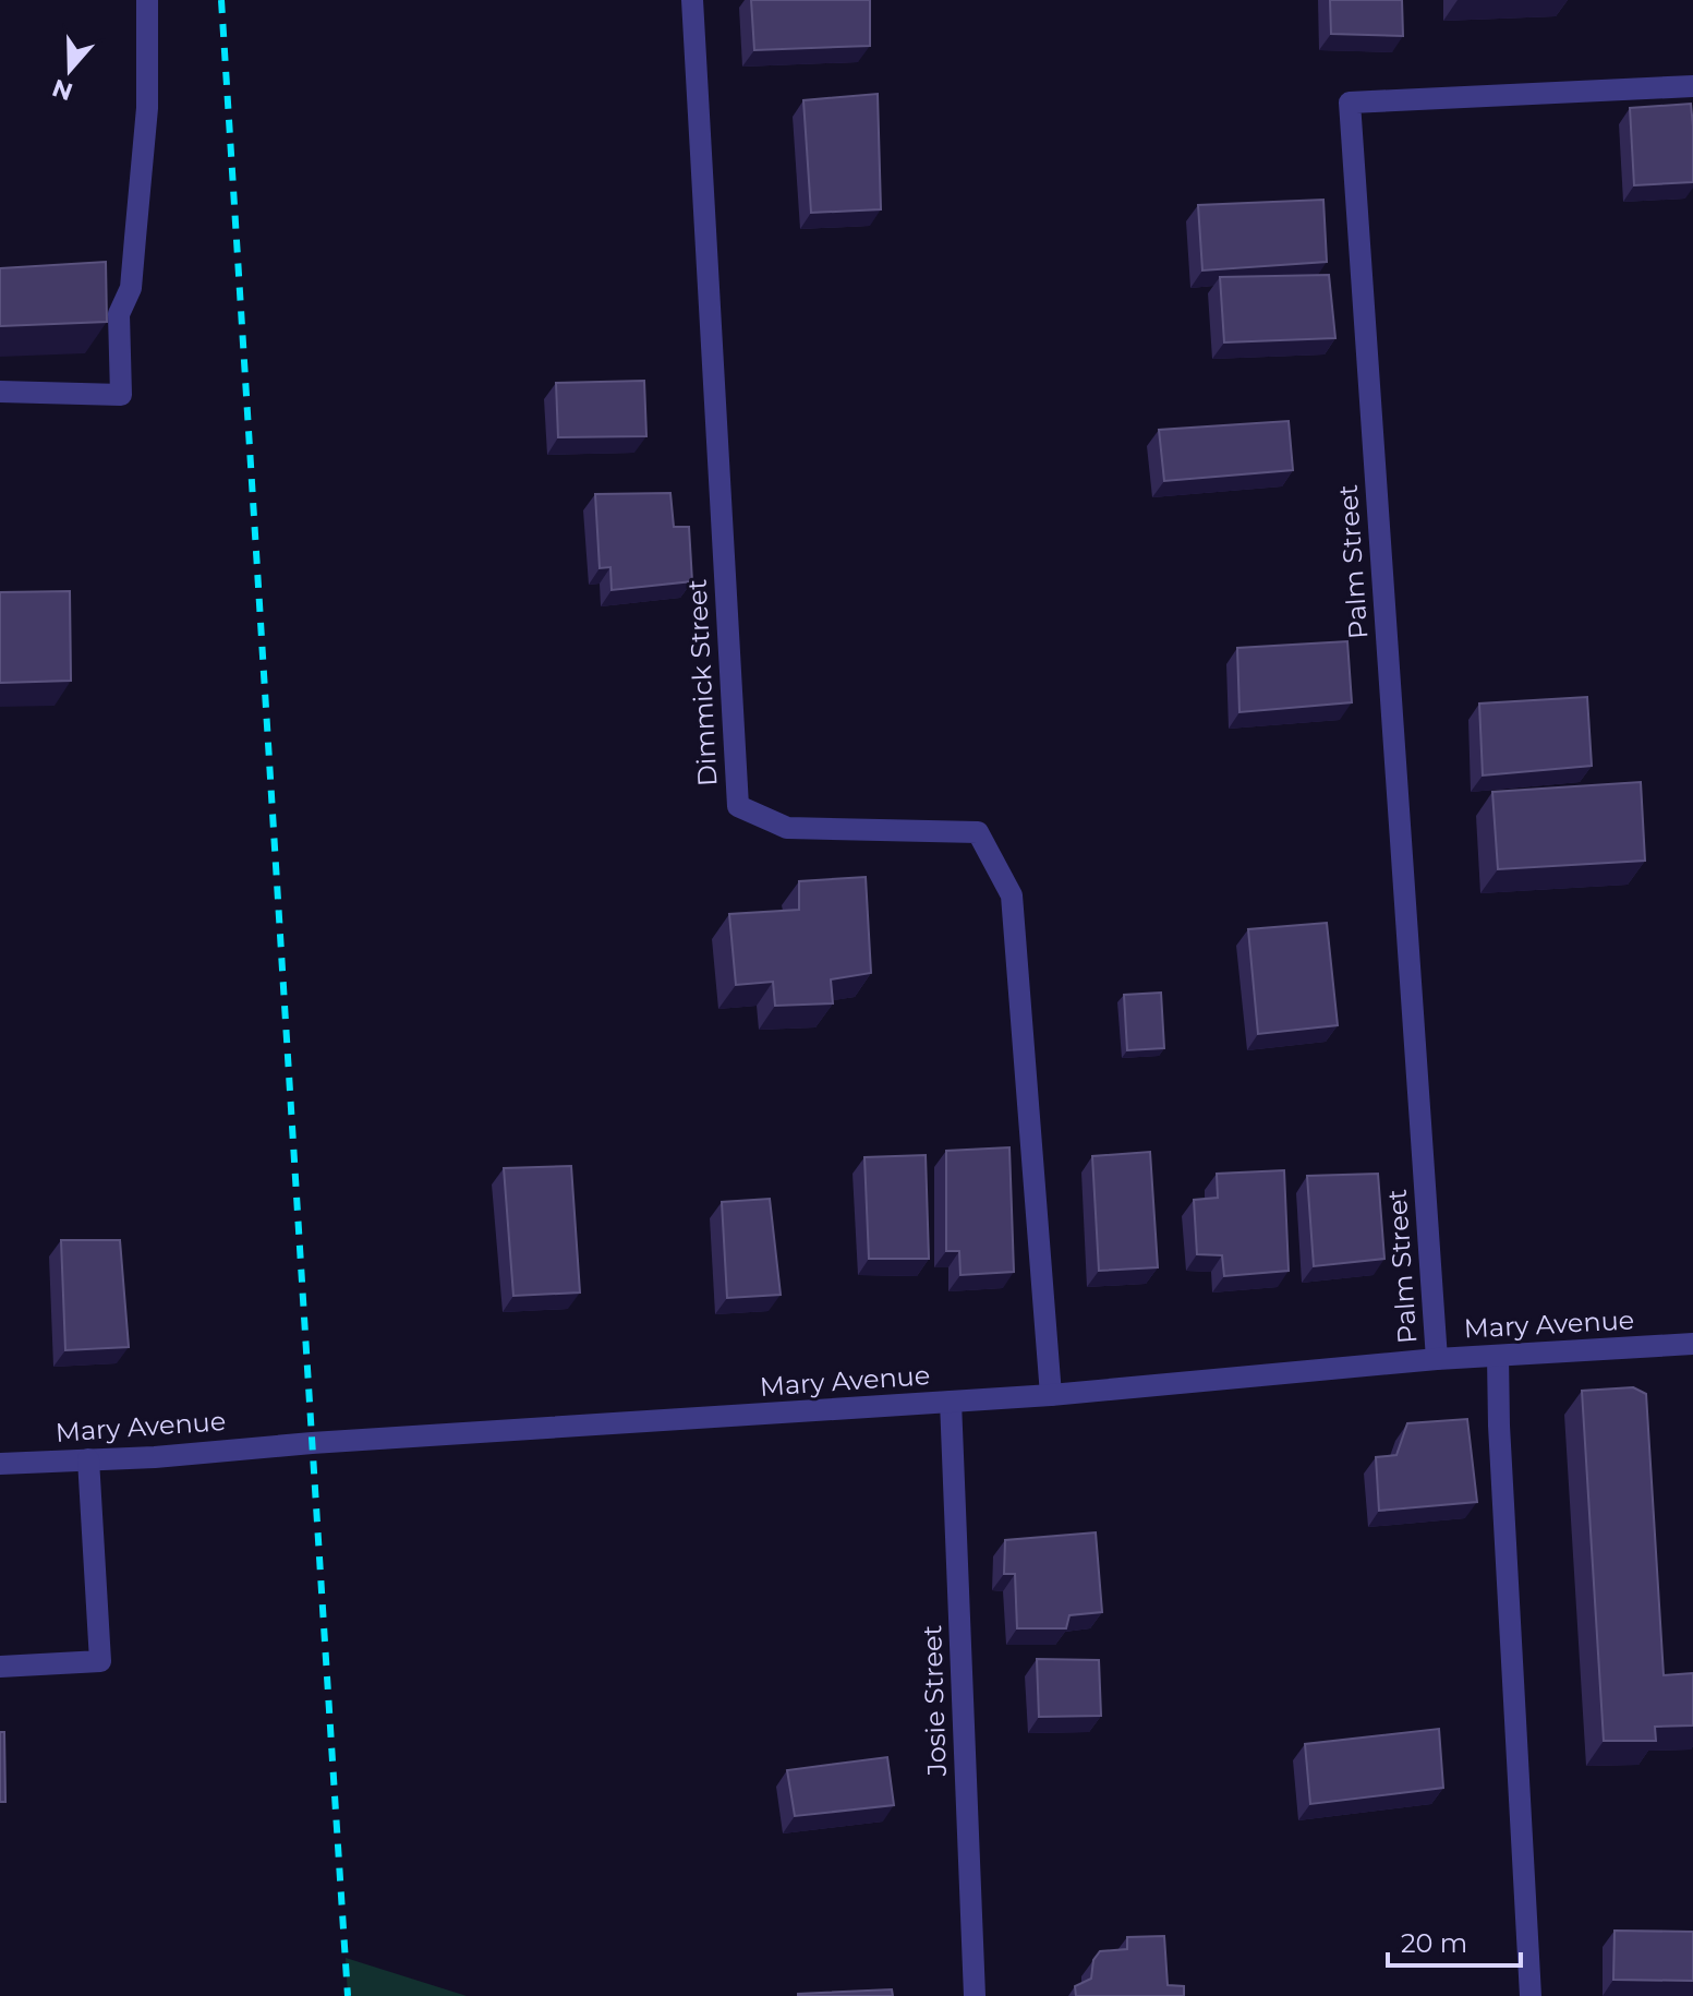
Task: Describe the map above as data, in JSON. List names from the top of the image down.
{
  "streets": {
    "street": [
      "Palm Street",
      "Dimmick Street",
      "Mary Avenue",
      "Josie Street"
    ]
  },
  "crossings": [
    ["Palm Street", "Mary Avenue"],
    ["Dimmick Street", "Mary Avenue"],
    ["Mary Avenue", "Josie Street"]
  ],
  "scale_bar": "20 m",
  "north": "bottom"
}
